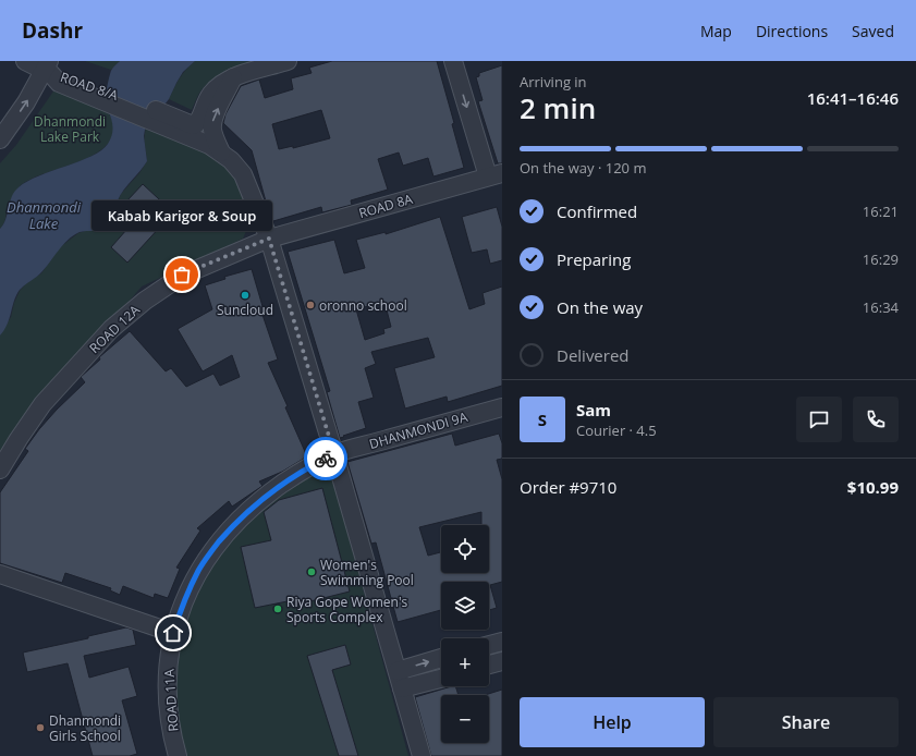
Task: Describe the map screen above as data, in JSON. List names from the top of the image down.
{
  "streets": {
    "street": [
      "ROAD 8/A",
      "ROAD 8A",
      "ROAD 12A",
      "DHANMONDI 9A",
      "ROAD 11A"
    ]
  },
  "crossings": [
    ["ROAD 8/A", "ROAD 8A"],
    ["ROAD 8/A", "ROAD 12A"],
    ["ROAD 8/A", "DHANMONDI 9A"],
    ["ROAD 8/A", "ROAD 11A"],
    ["ROAD 8A", "ROAD 12A"],
    ["DHANMONDI 9A", "ROAD 11A"]
  ],
  "water": ["Dhanmondi Lake"],
  "parks": ["Dhanmondi Lake Park"],
  "places": [
    "Kabab Karigor & Soup",
    "Suncloud",
    "oronno school",
    "Women's Swimming Pool",
    "Riya Gope Women's Sports Complex",
    "Dhanmondi Girls School"
  ],
  "page": {
    "header": "Dashr",
    "nav": ["Map", "Directions", "Saved"],
    "heading": ["2 min", "Arriving in", "16:41–16:46"],
    "panel": [
      "Sam",
      "Courier · 4.5",
      "Order #9710",
      "$10.99"
    ],
    "bar": "On the way · 120 m",
    "list": [
      ["Confirmed", "16:21"],
      ["Preparing", "16:29"],
      ["On the way", "16:34"],
      "Delivered"
    ],
    "bubble": "Kabab Karigor & Soup",
    "round": "S",
    "map_buttons": ["+", "−"],
    "buttons": ["Help", "Share"]
  }
}
